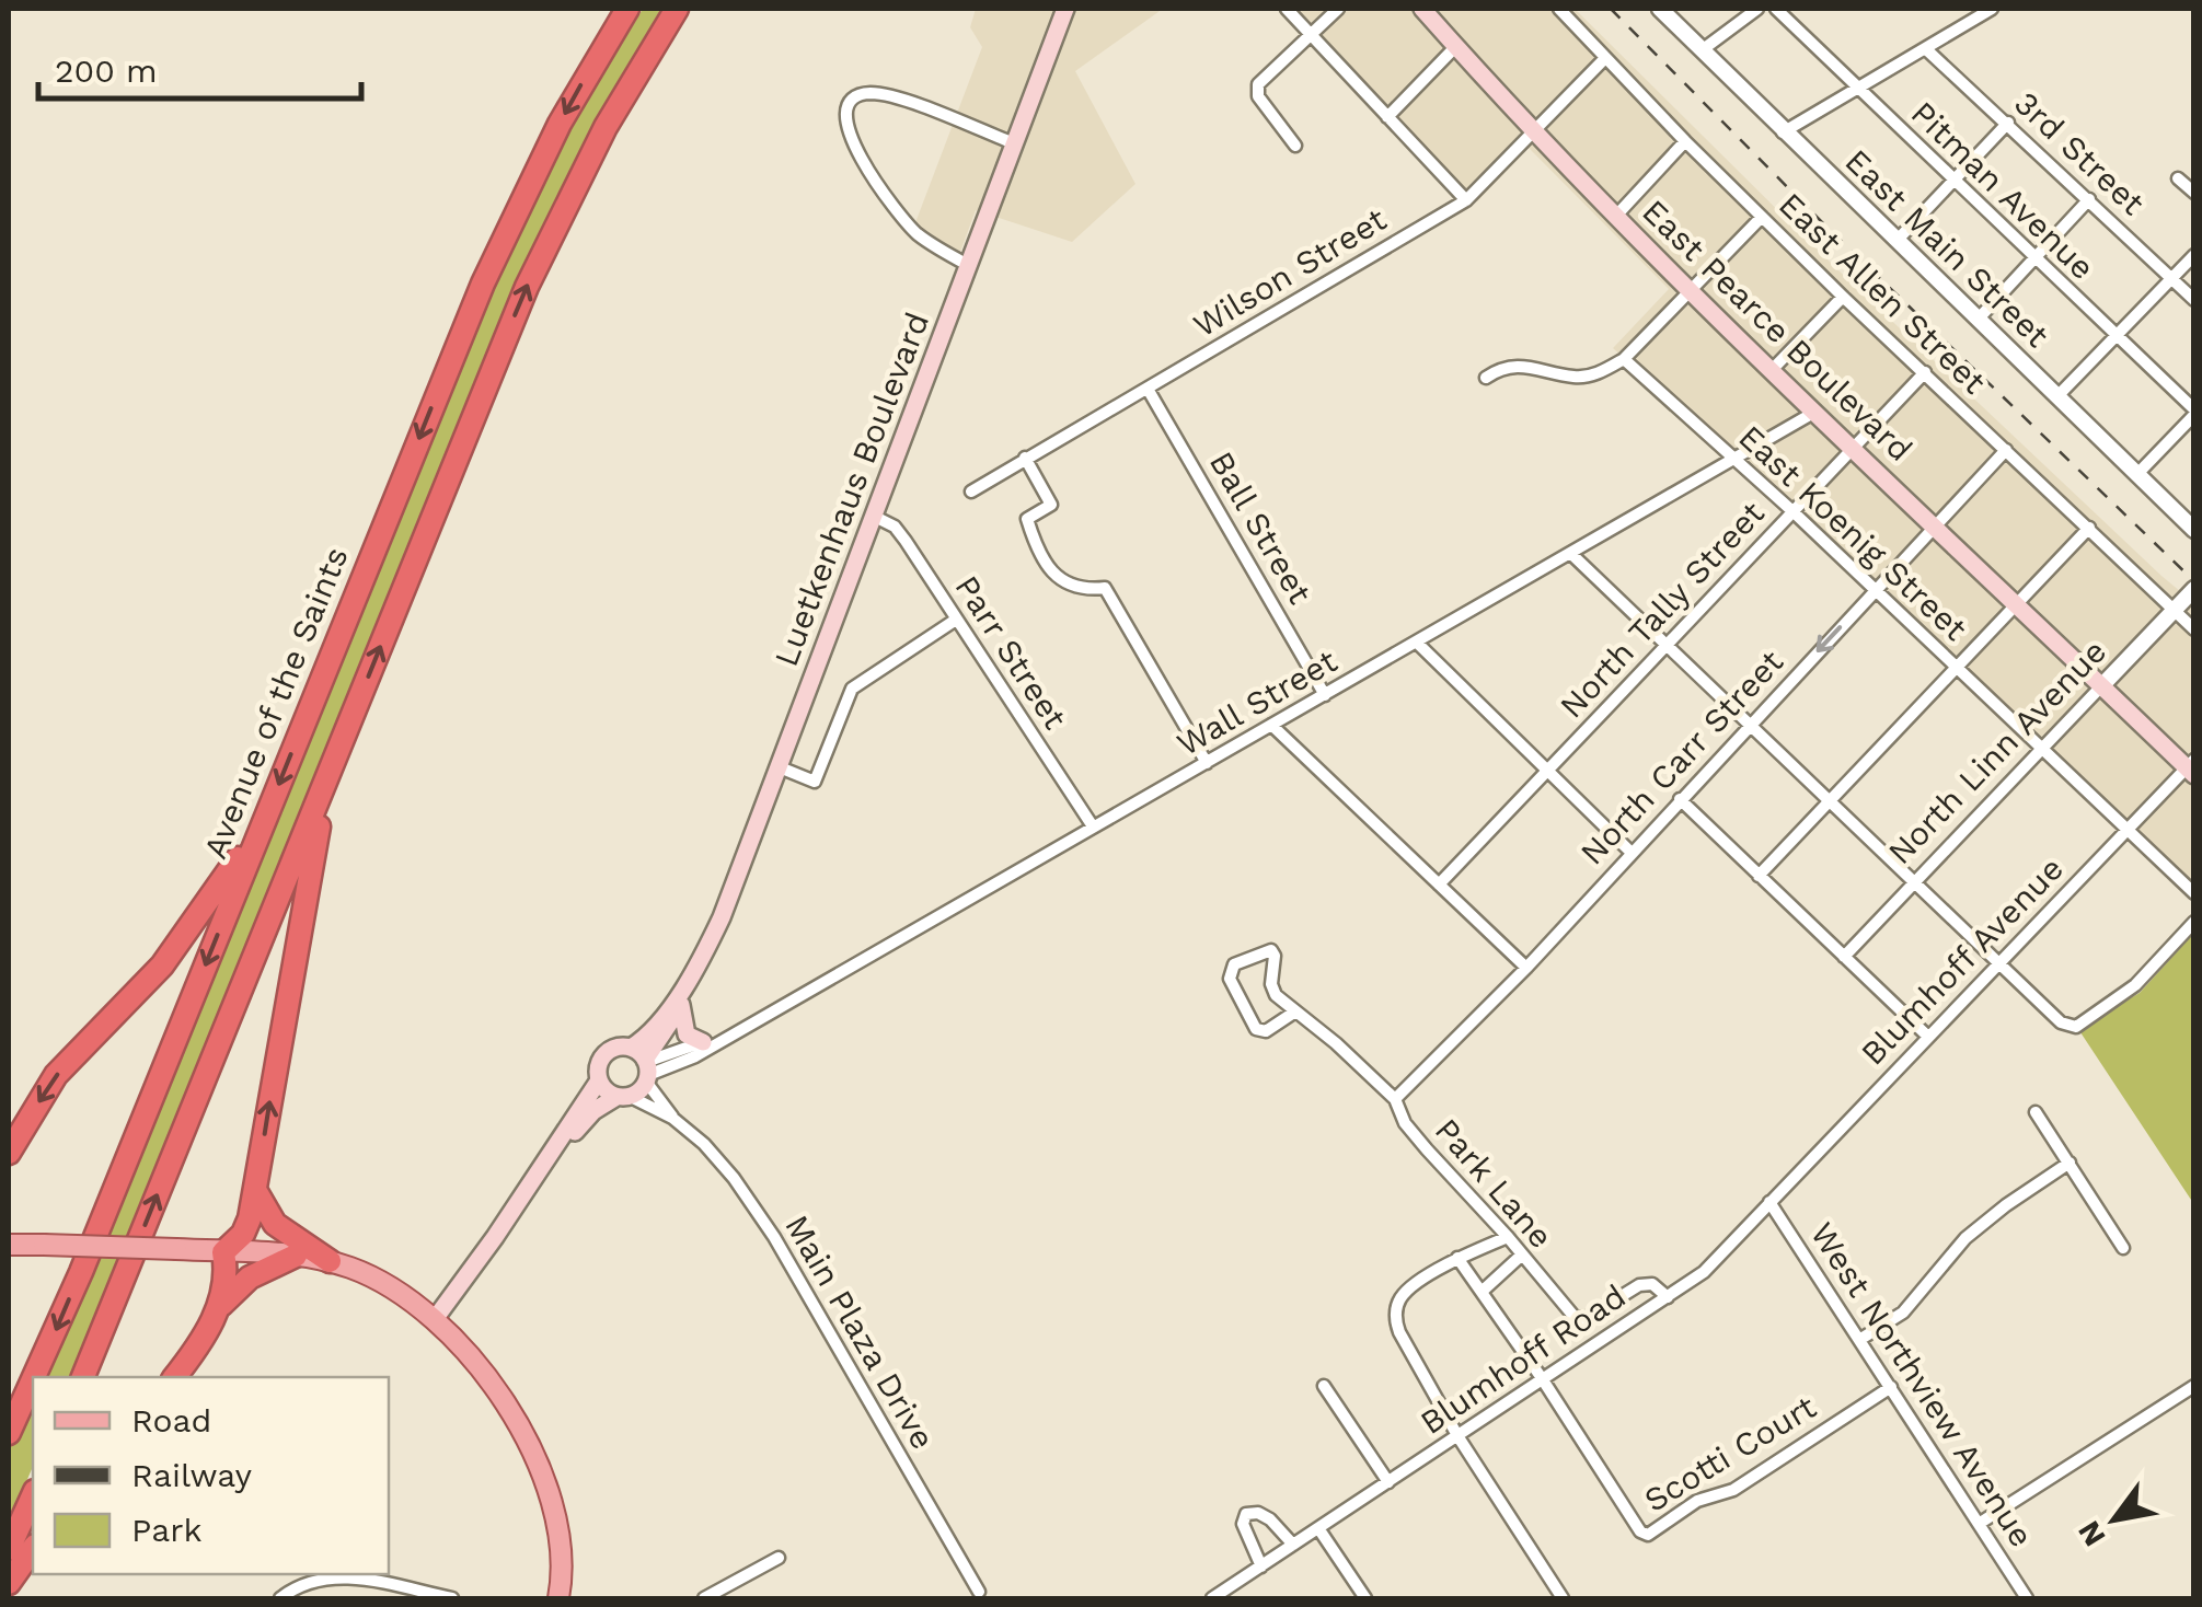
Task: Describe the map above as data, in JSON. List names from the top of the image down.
{
  "streets": {
    "highway": ["Avenue of the Saints"],
    "main road": ["East Pearce Boulevard", "Luetkenhaus Boulevard"],
    "street": [
      "3rd Street",
      "Pitman Avenue",
      "East Main Street",
      "Wilson Street",
      "East Allen Street",
      "Ball Street",
      "East Koenig Street",
      "North Tally Street",
      "Parr Street",
      "Wall Street",
      "North Linn Avenue",
      "North Carr Street",
      "Blumhoff Avenue",
      "Park Lane",
      "Main Plaza Drive",
      "Blumhoff Road",
      "West Northview Avenue",
      "Scotti Court"
    ]
  },
  "crossings": [
    ["Wilson Street", "East Allen Street"],
    ["Wilson Street", "East Pearce Boulevard"],
    ["Wilson Street", "Ball Street"],
    ["East Allen Street", "North Tally Street"],
    ["East Allen Street", "North Linn Avenue"],
    ["East Allen Street", "North Carr Street"],
    ["East Pearce Boulevard", "North Tally Street"],
    ["East Pearce Boulevard", "Wall Street"],
    ["East Pearce Boulevard", "North Linn Avenue"],
    ["East Pearce Boulevard", "North Carr Street"],
    ["East Pearce Boulevard", "Blumhoff Avenue"],
    ["Luetkenhaus Boulevard", "Parr Street"],
    ["Luetkenhaus Boulevard", "Wall Street"],
    ["Luetkenhaus Boulevard", "Main Plaza Drive"],
    ["Ball Street", "Wall Street"],
    ["East Koenig Street", "North Tally Street"],
    ["East Koenig Street", "Wall Street"],
    ["East Koenig Street", "North Linn Avenue"],
    ["East Koenig Street", "North Carr Street"],
    ["East Koenig Street", "Blumhoff Avenue"],
    ["Parr Street", "Wall Street"],
    ["Wall Street", "Main Plaza Drive"],
    ["North Carr Street", "Park Lane"],
    ["Blumhoff Avenue", "Blumhoff Road"],
    ["Blumhoff Avenue", "West Northview Avenue"],
    ["Park Lane", "Blumhoff Road"],
    ["Blumhoff Road", "West Northview Avenue"],
    ["Blumhoff Road", "Scotti Court"],
    ["West Northview Avenue", "Scotti Court"]
  ],
  "legend": ["Road", "Railway", "Park"],
  "scale_bar": "200 m",
  "north": "bottom left"
}
